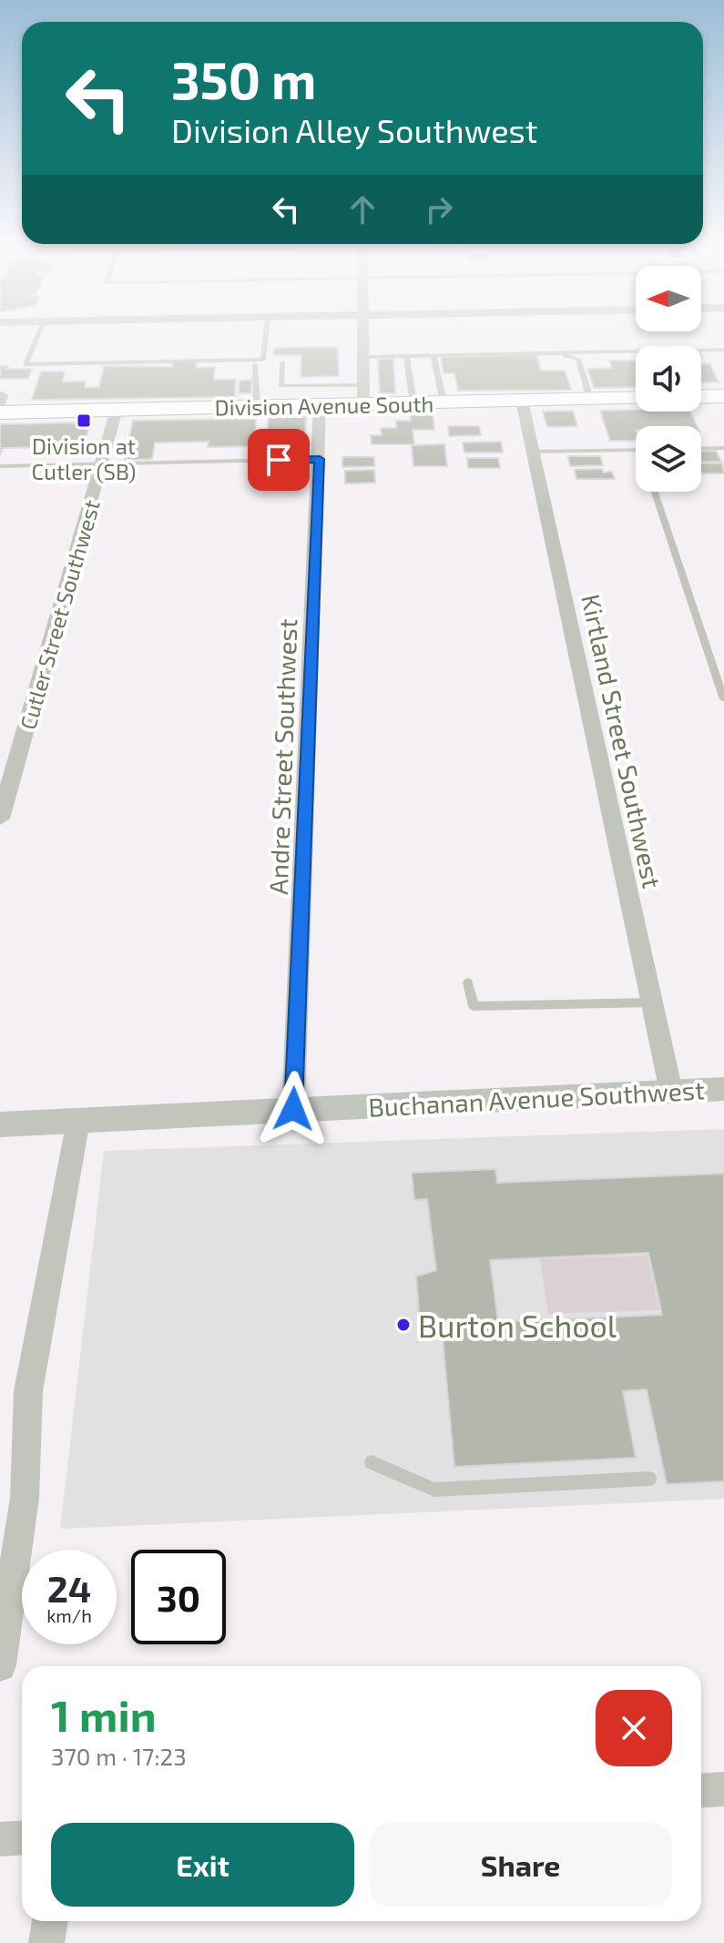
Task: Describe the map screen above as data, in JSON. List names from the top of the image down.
{
  "streets": {
    "main road": ["Division Avenue South"],
    "street": [
      "Cutler Street Southwest",
      "Kirtland Street Southwest",
      "Andre Street Southwest",
      "Buchanan Avenue Southwest"
    ]
  },
  "crossings": [
    ["Division Avenue South", "Cutler Street Southwest"],
    ["Division Avenue South", "Kirtland Street Southwest"],
    ["Division Avenue South", "Andre Street Southwest"],
    ["Kirtland Street Southwest", "Buchanan Avenue Southwest"],
    ["Andre Street Southwest", "Buchanan Avenue Southwest"]
  ],
  "places": {
    "transit": ["Division at Cutler (SB)"],
    "other": ["Burton School"]
  },
  "north": "left",
  "page": {
    "turn": ["350 m", "Division Alley Southwest"],
    "speed": "24 km/h",
    "limit": "30",
    "heading": ["1 min", "370 m · 17:23"],
    "buttons": ["Exit", "Share"]
  }
}
